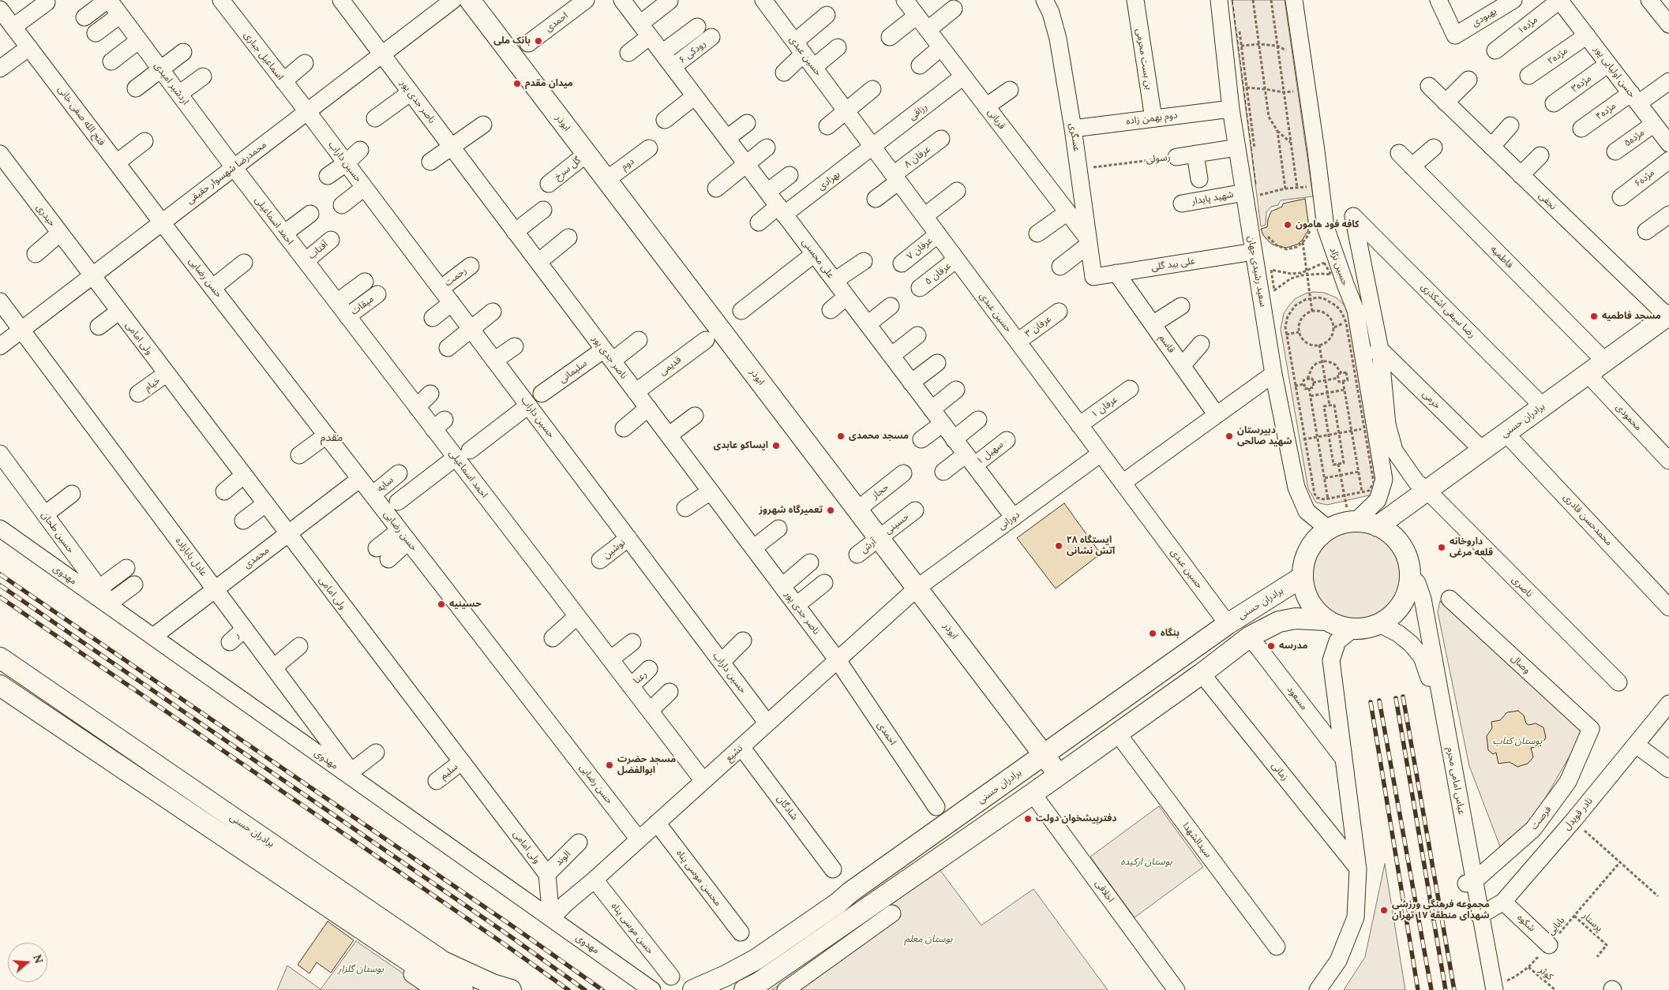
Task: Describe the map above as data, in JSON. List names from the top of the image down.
{
  "streets": {
    "main road": ["ابوذر", "برادران حسنی"],
    "street": [
      "بهبودی",
      "احمدی",
      "مژده۱",
      "رودکی ۶",
      "اسماعیل جباری",
      "حسین عبدی",
      "مژده۲",
      "بن بست محرمی",
      "حسن اولیایی پور",
      "اردشیر امیدی",
      "مژده۳",
      "ناصر جدی پور",
      "مژده۴",
      "رزاقی",
      "فتح الله صفی خانی",
      "دوم بهمن زاده",
      "قربانی",
      "عسگری",
      "مژده۵",
      "عرفان ۸",
      "رسولی",
      "حسین داراب",
      "دوم",
      "گل سرخ",
      "محمدرضا شهسوار حقیقی",
      "مژده۶",
      "بهزادی",
      "شهید پایدار",
      "نجفی",
      "حیدری",
      "احمد اسماعیلی",
      "عرفان ۷",
      "آفتاب",
      "فاطمیه",
      "علی محسنی",
      "علی بید گلی",
      "حسین نژاد",
      "سعید رشیدی جهان",
      "عرفان ۵",
      "رحمت",
      "حسن رضایی",
      "میقات",
      "رضا سیفی اشکذری",
      "عرفان ۳",
      "ولی امامی",
      "قاسم",
      "قدیمی",
      "سلیمانی",
      "خیام",
      "خرمی",
      "عرفان ۱",
      "محمودی",
      "سهیل ۱",
      "سایه",
      "حجاز",
      "محمدحسن قادری",
      "دورانی",
      "حسینی",
      "حسین طحان",
      "آرش",
      "نوشین",
      "عادل بابازاده",
      "محمدی",
      "مهدوی",
      "ناصری",
      "ر",
      "وصال",
      "رعنا",
      "مسعود",
      "تشیع",
      "سلیم",
      "زمانی",
      "عباس امامی محرم",
      "شادگان",
      "نادر قویدل",
      "فرصت",
      "سیدالشهدا",
      "الوند",
      "محسن موسی پناه",
      "اخلاقی",
      "شکوه",
      "حسن موسی پناه"
    ],
    "path": ["پرستار", "بابایی", "کوثر"]
  },
  "crossings": [
    ["احمدی", "ناصر جدی پور"],
    ["احمدی", "تشیع"],
    ["مژده۱", "حسن اولیایی پور"],
    ["رودکی ۶", "علی محسنی"],
    ["اسماعیل جباری", "حسین داراب"],
    ["اسماعیل جباری", "محمدرضا شهسوار حقیقی"],
    ["حسین عبدی", "رزاقی"],
    ["حسین عبدی", "عرفان ۸"],
    ["حسین عبدی", "بهزادی"],
    ["حسین عبدی", "عرفان ۷"],
    ["حسین عبدی", "عرفان ۵"],
    ["حسین عبدی", "عرفان ۳"],
    ["حسین عبدی", "عرفان ۱"],
    ["حسین عبدی", "برادران حسنی"],
    ["حسین عبدی", "دورانی"],
    ["مژده۲", "حسن اولیایی پور"],
    ["بن بست محرمی", "دوم بهمن زاده"],
    ["حسن اولیایی پور", "مژده۳"],
    ["حسن اولیایی پور", "مژده۴"],
    ["حسن اولیایی پور", "مژده۵"],
    ["اردشیر امیدی", "محمدرضا شهسوار حقیقی"],
    ["اردشیر امیدی", "احمد اسماعیلی"],
    ["ناصر جدی پور", "محمدرضا شهسوار حقیقی"],
    ["ناصر جدی پور", "قدیمی"],
    ["ناصر جدی پور", "سلیمانی"],
    ["ناصر جدی پور", "تشیع"],
    ["رزاقی", "قربانی"],
    ["رزاقی", "بهزادی"],
    ["فتح الله صفی خانی", "محمدرضا شهسوار حقیقی"],
    ["فتح الله صفی خانی", "حسن رضایی"],
    ["دوم بهمن زاده", "عسگری"],
    ["دوم بهمن زاده", "سعید رشیدی جهان"],
    ["قربانی", "عسگری"],
    ["ابوذر", "دوم"],
    ["ابوذر", "گل سرخ"],
    ["ابوذر", "برادران حسنی"],
    ["ابوذر", "حجاز"],
    ["ابوذر", "دورانی"],
    ["ابوذر", "حسینی"],
    ["ابوذر", "آرش"],
    ["ابوذر", "تشیع"],
    ["عسگری", "رسولی"],
    ["عسگری", "علی بید گلی"],
    ["رسولی", "سعید رشیدی جهان"],
    ["حسین داراب", "محمدرضا شهسوار حقیقی"],
    ["حسین داراب", "رحمت"],
    ["حسین داراب", "نوشین"],
    ["حسین داراب", "تشیع"],
    ["محمدرضا شهسوار حقیقی", "حیدری"],
    ["محمدرضا شهسوار حقیقی", "احمد اسماعیلی"],
    ["محمدرضا شهسوار حقیقی", "حسن رضایی"],
    ["محمدرضا شهسوار حقیقی", "ولی امامی"],
    ["محمدرضا شهسوار حقیقی", "عادل بابازاده"],
    ["بهزادی", "علی محسنی"],
    ["شهید پایدار", "سعید رشیدی جهان"],
    ["نجفی", "برادران حسنی"],
    ["حیدری", "ولی امامی"],
    ["احمد اسماعیلی", "آفتاب"],
    ["احمد اسماعیلی", "میقات"],
    ["احمد اسماعیلی", "رعنا"],
    ["احمد اسماعیلی", "تشیع"],
    ["فاطمیه", "برادران حسنی"],
    ["علی محسنی", "سهیل ۱"],
    ["علی محسنی", "دورانی"],
    ["علی بید گلی", "سعید رشیدی جهان"],
    ["علی بید گلی", "قاسم"],
    ["حسین نژاد", "سعید رشیدی جهان"],
    ["حسین نژاد", "برادران حسنی"],
    ["حسین نژاد", "عباس امامی محرم"],
    ["سعید رشیدی جهان", "برادران حسنی"],
    ["سعید رشیدی جهان", "عباس امامی محرم"],
    ["حسن رضایی", "سایه"],
    ["حسن رضایی", "محمدی"],
    ["حسن رضایی", "تشیع"],
    ["رضا سیفی اشکذری", "برادران حسنی"],
    ["رضا سیفی اشکذری", "ناصری"],
    ["ولی امامی", "خیام"],
    ["ولی امامی", "محمدی"],
    ["ولی امامی", "مهدوی"],
    ["ولی امامی", "تشیع"],
    ["ولی امامی", "سلیم"],
    ["ولی امامی", "الوند"],
    ["خرمی", "برادران حسنی"],
    ["خرمی", "ناصری"],
    ["محمودی", "برادران حسنی"],
    ["برادران حسنی", "محمدحسن قادری"],
    ["برادران حسنی", "ناصری"],
    ["برادران حسنی", "عباس امامی محرم"],
    ["دورانی", "تشیع"],
    ["حسینی", "آرش"],
    ["حسین طحان", "مهدوی"],
    ["عادل بابازاده", "محمدی"],
    ["عادل بابازاده", "مهدوی"],
    ["عادل بابازاده", "ر"],
    ["محمدی", "مهدوی"],
    ["مهدوی", "تشیع"],
    ["وصال", "فرصت"],
    ["تشیع", "شادگان"],
    ["تشیع", "محسن موسی پناه"],
    ["تشیع", "حسن موسی پناه"],
    ["عباس امامی محرم", "نادر قویدل"],
    ["عباس امامی محرم", "فرصت"],
    ["عباس امامی محرم", "بابایی"],
    ["نادر قویدل", "شکوه"],
    ["پرستار", "بابایی"],
    ["شکوه", "بابایی"],
    ["بابایی", "کوثر"]
  ],
  "districts": ["مقدم"],
  "parks": [
    "بوستان کتاب",
    "بوستان ارکیده",
    "بوستان معلم",
    "بوستان گلزار"
  ],
  "places": [
    "بانک ملی",
    "میدان مقدم",
    "کافه فود هامون",
    "مسجد فاطمیه",
    "مسجد محمدی",
    "دبیرستان شهید صالحی",
    "ایساکو عابدی",
    "تعمیرگاه شهروز",
    "ایستگاه ۲۸ آتش نشانی",
    "داروخانه قلعه مرغی",
    "حسینیه",
    "بنگاه",
    "مدرسه",
    "مسجد حضرت ابوالفضل",
    "دفترپیشخوان دولت",
    "مجموعه فرهنگی ورزشی شهدای منطقه ۱۷ تهران"
  ],
  "north": "right"
}
